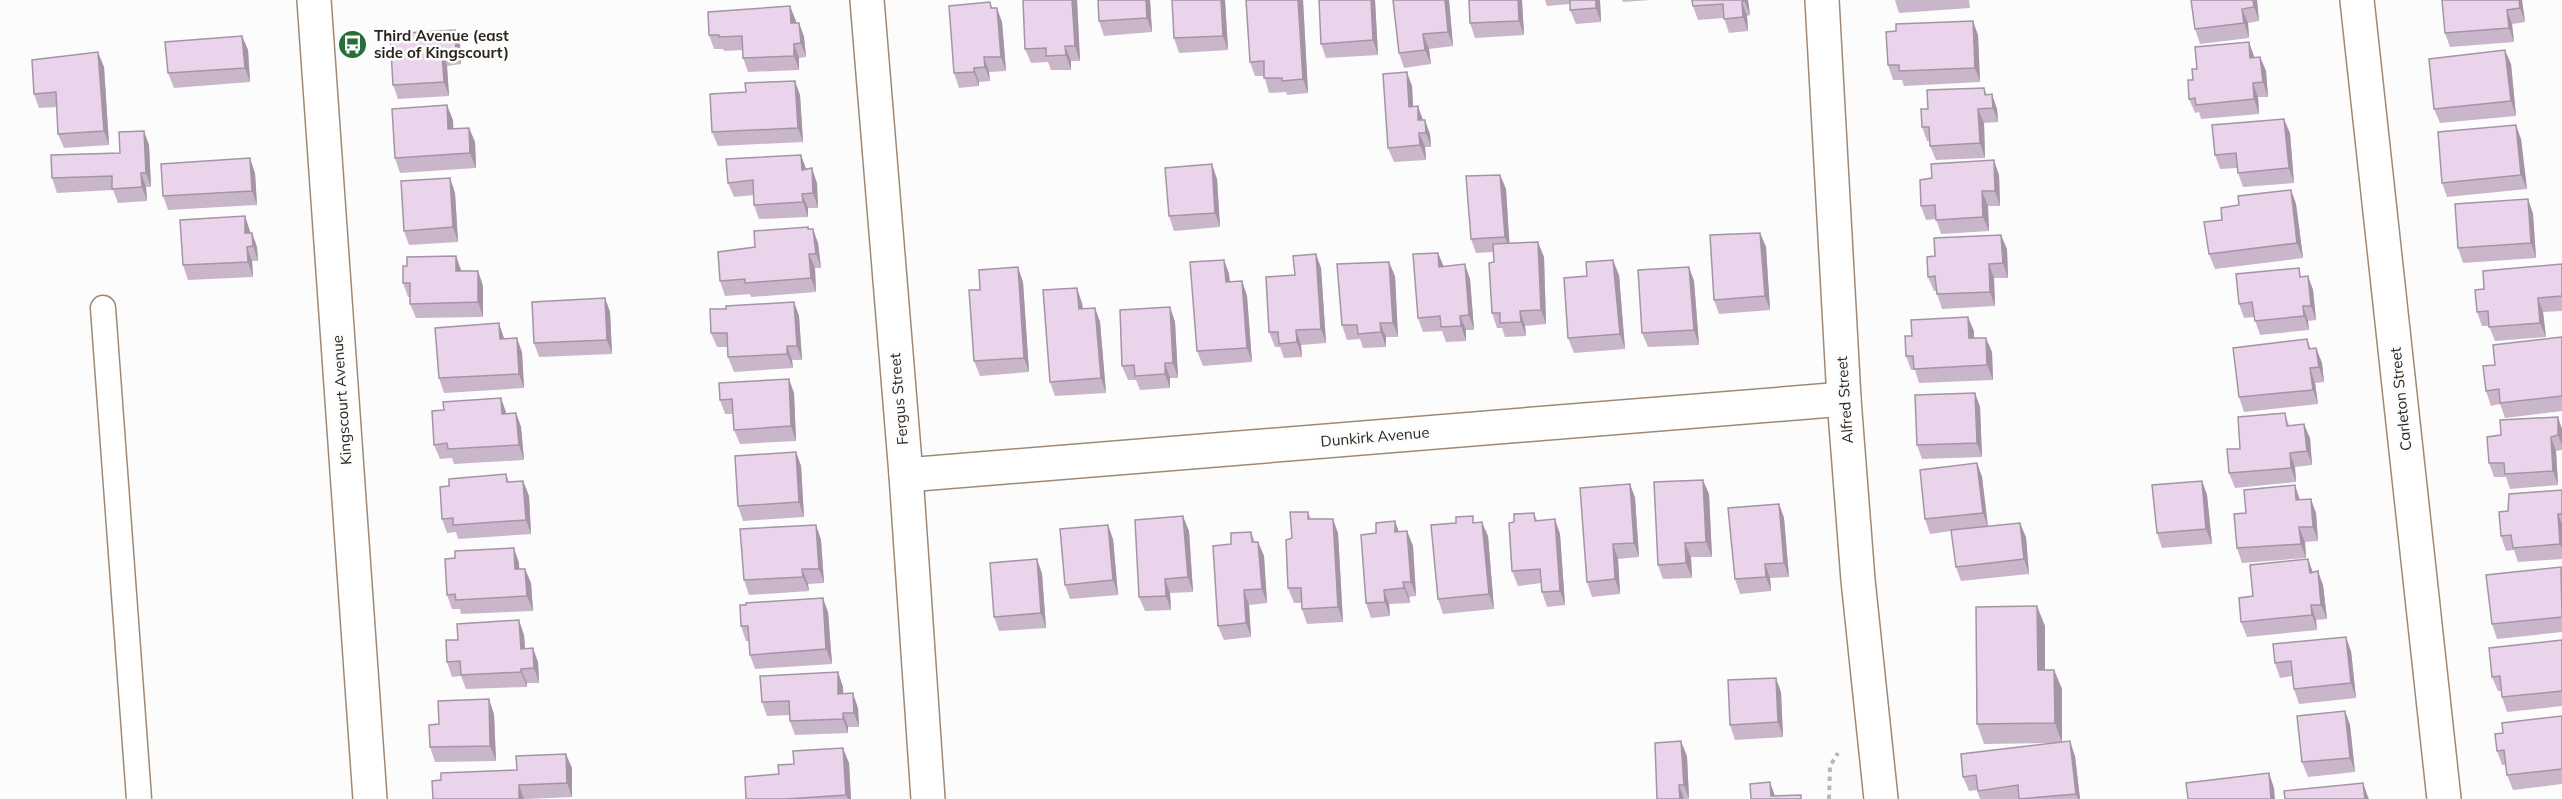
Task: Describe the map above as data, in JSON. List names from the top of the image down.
{
  "streets": {
    "street": [
      "Fergus Street",
      "Carleton Street",
      "Kingscourt Avenue",
      "Alfred Street",
      "Dunkirk Avenue"
    ]
  },
  "crossings": [
    ["Fergus Street", "Dunkirk Avenue"],
    ["Alfred Street", "Dunkirk Avenue"]
  ],
  "places": {
    "bus stop": ["Third Avenue (east side of Kingscourt)"]
  }
}
